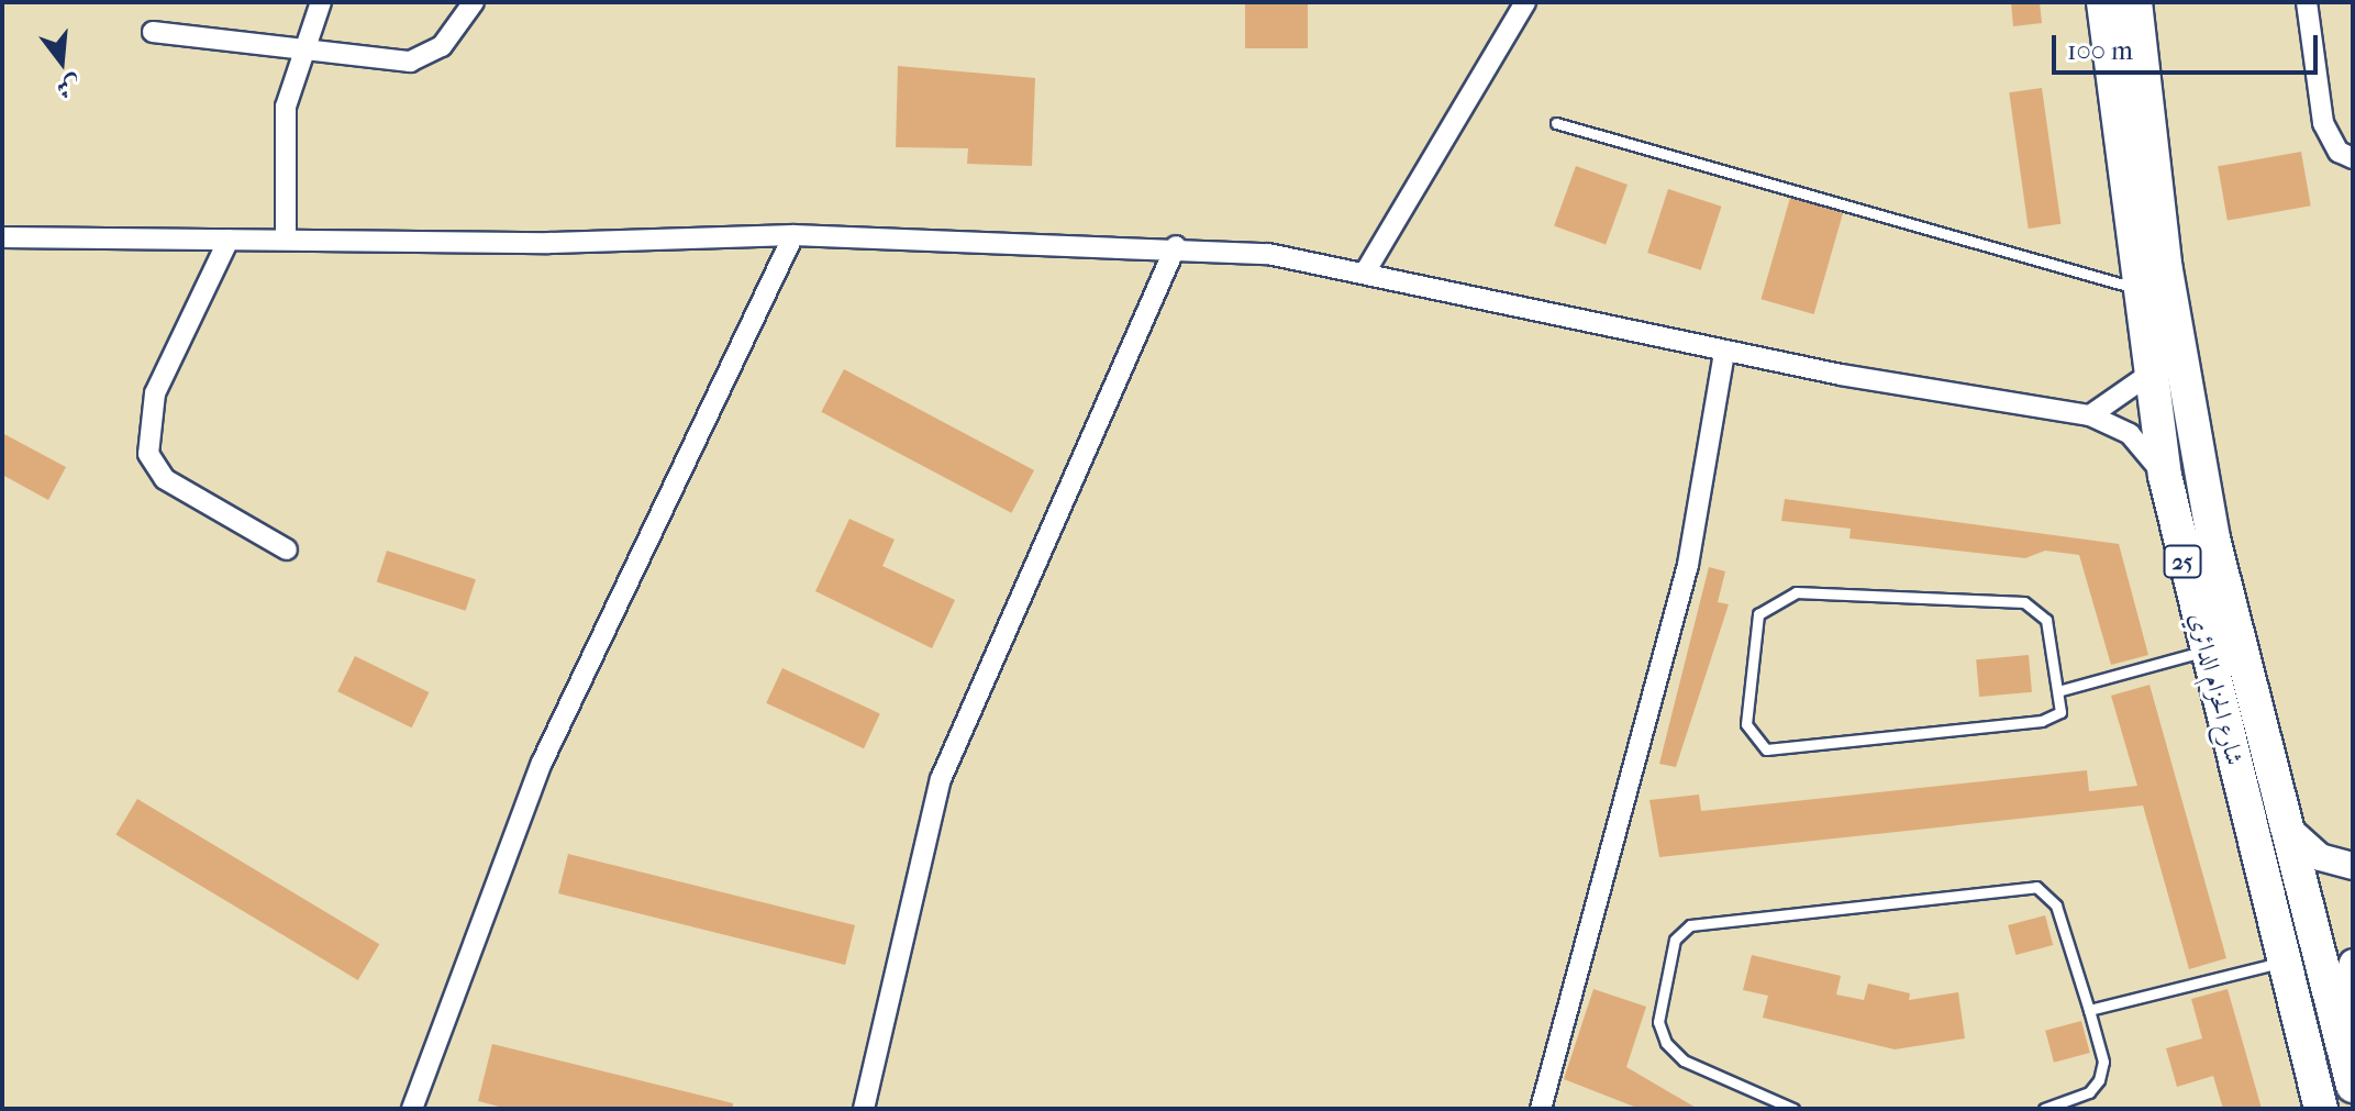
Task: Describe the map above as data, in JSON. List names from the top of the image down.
{
  "streets": {
    "main road": ["25", "شارع الحزام الدائري"]
  },
  "scale_bar": "100 m",
  "north": "bottom"
}
